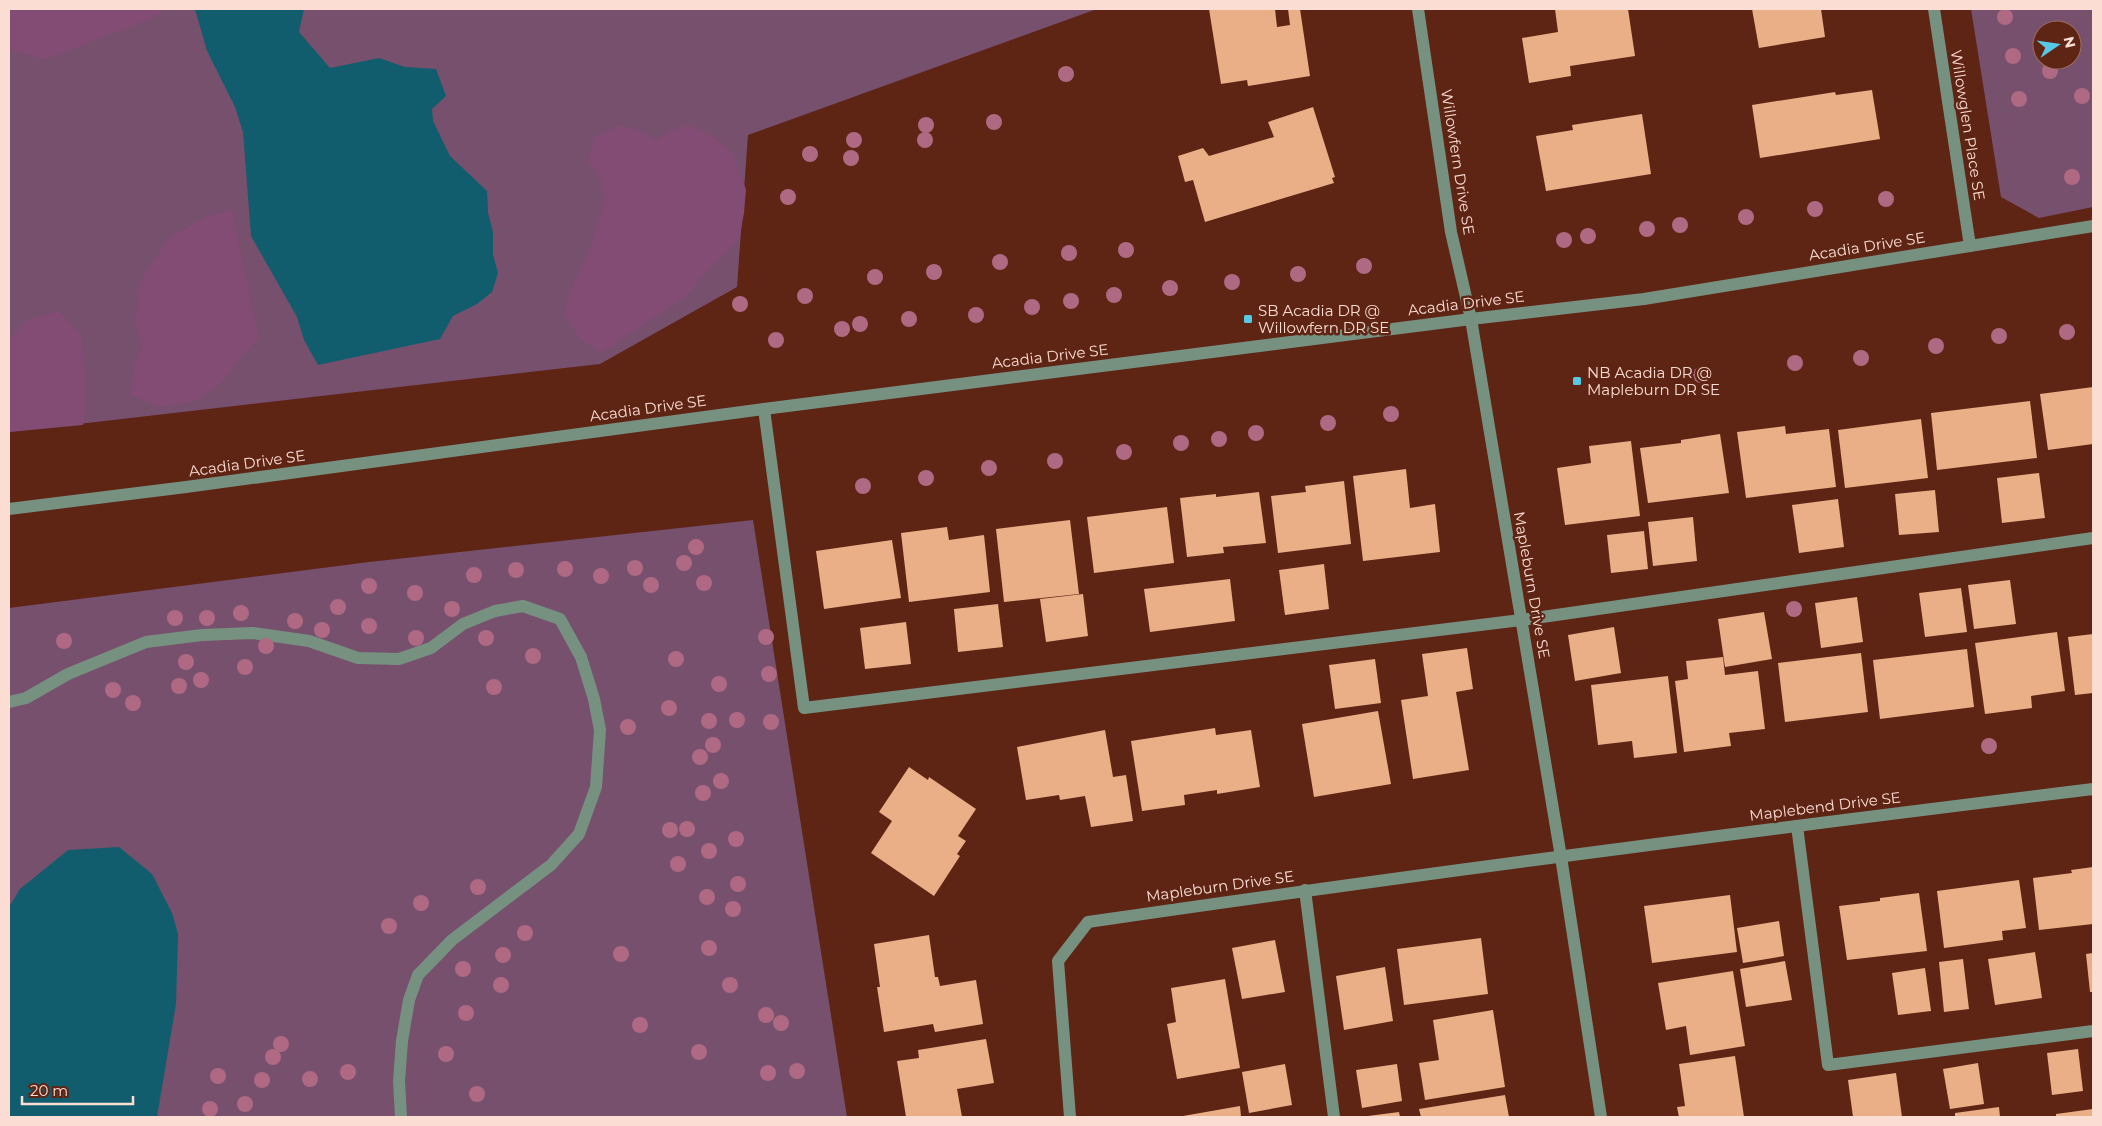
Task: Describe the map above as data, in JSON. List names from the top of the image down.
{
  "streets": {
    "street": [
      "Willowglen Place SE",
      "Willowfern Drive SE",
      "Acadia Drive SE",
      "Mapleburn Drive SE",
      "Maplebend Drive SE"
    ]
  },
  "crossings": [
    ["Willowglen Place SE", "Acadia Drive SE"],
    ["Willowfern Drive SE", "Acadia Drive SE"],
    ["Willowfern Drive SE", "Mapleburn Drive SE"],
    ["Acadia Drive SE", "Mapleburn Drive SE"],
    ["Mapleburn Drive SE", "Maplebend Drive SE"]
  ],
  "places": {
    "transit": ["SB Acadia DR @ Willowfern DR SE", "NB Acadia DR @ Mapleburn DR SE"]
  },
  "scale_bar": "20 m",
  "north": "right"
}
